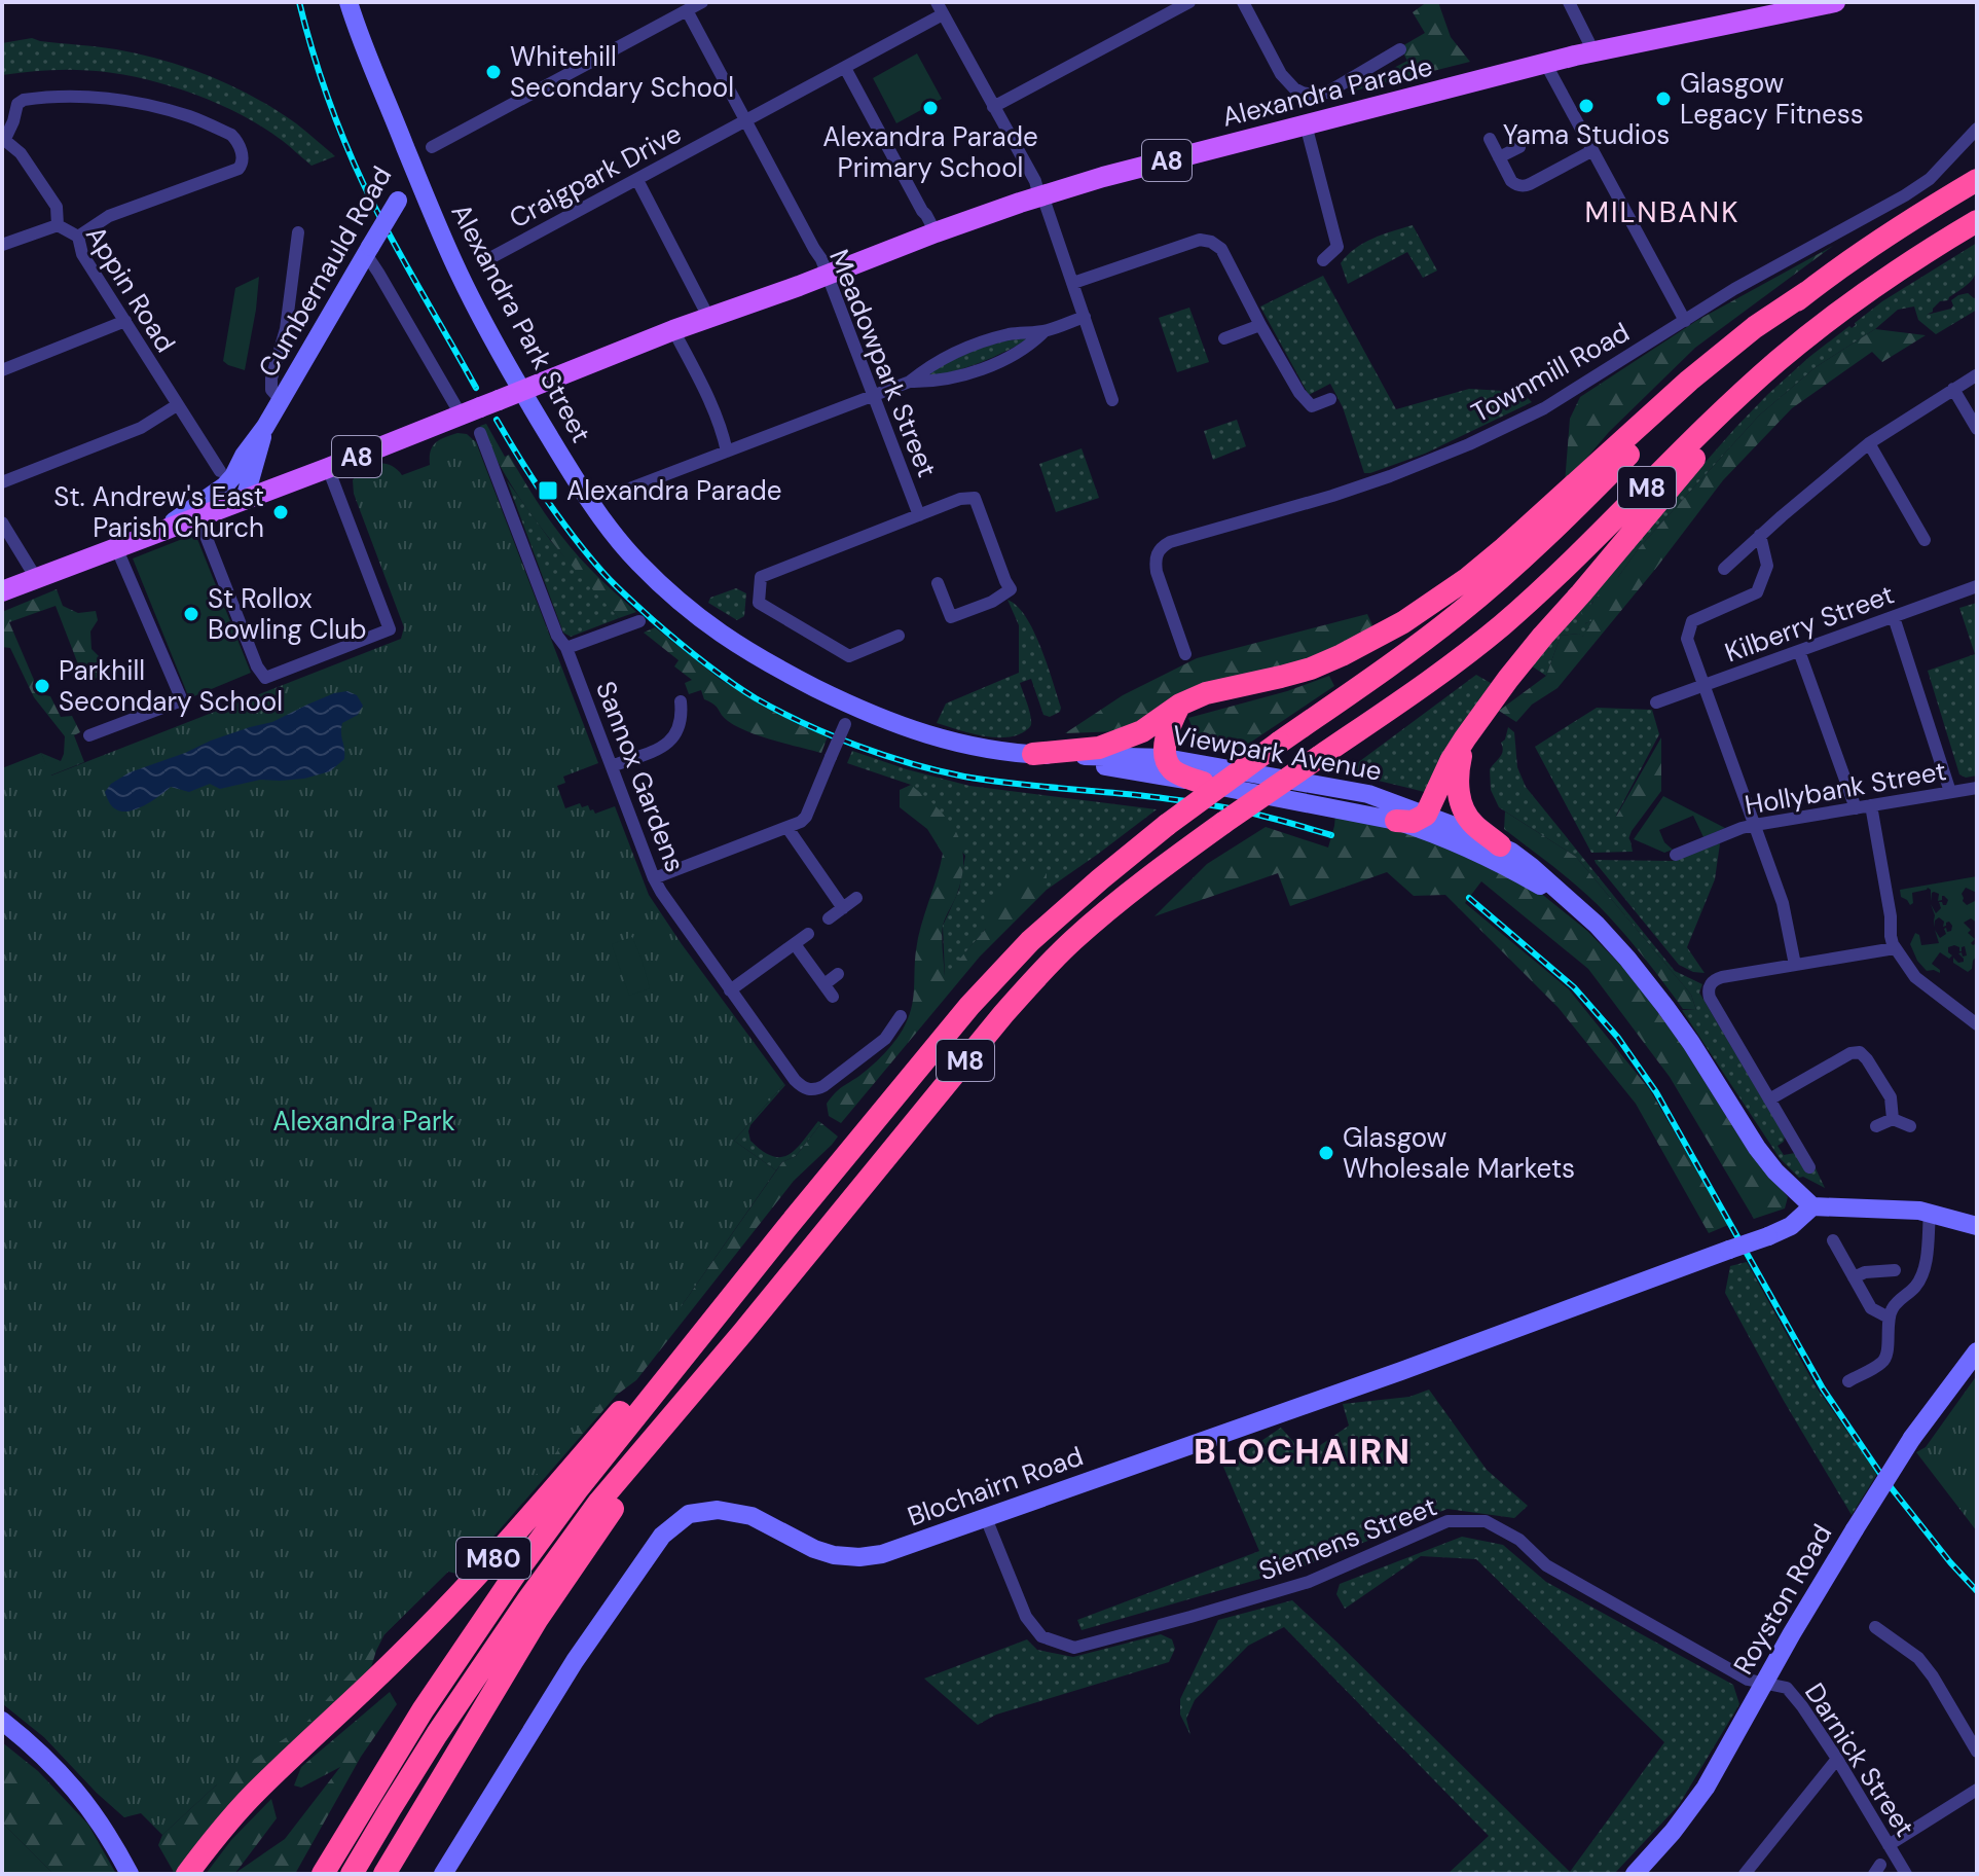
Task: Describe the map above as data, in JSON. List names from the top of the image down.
{
  "streets": {
    "highway": ["M8", "M80"],
    "main road": ["Alexandra Parade", "A8", "Cumbernauld Road"],
    "street": [
      "Craigpark Drive",
      "Appin Road",
      "Alexandra Park Street",
      "Meadowpark Street",
      "Townmill Road",
      "Kilberry Street",
      "Viewpark Avenue",
      "Sannox Gardens",
      "Hollybank Street",
      "Blochairn Road",
      "Siemens Street",
      "Royston Road",
      "Darnick Street"
    ]
  },
  "crossings": [
    ["Alexandra Parade", "Cumbernauld Road"],
    ["Alexandra Parade", "Alexandra Park Street"],
    ["Alexandra Parade", "Meadowpark Street"],
    ["Craigpark Drive", "Meadowpark Street"],
    ["Cumbernauld Road", "Alexandra Park Street"],
    ["Alexandra Park Street", "Viewpark Avenue"],
    ["M8", "M80"],
    ["Viewpark Avenue", "Blochairn Road"],
    ["Blochairn Road", "Siemens Street"],
    ["Siemens Street", "Royston Road"],
    ["Siemens Street", "Darnick Street"],
    ["Royston Road", "Darnick Street"]
  ],
  "districts": ["MILNBANK", "BLOCHAIRN"],
  "parks": ["Alexandra Park"],
  "places": {
    "other": [
      "Whitehill Secondary School",
      "Glasgow Legacy Fitness",
      "Yama Studios",
      "Alexandra Parade Primary School",
      "St. Andrew's East Parish Church",
      "St Rollox Bowling Club",
      "Parkhill Secondary School",
      "Glasgow Wholesale Markets"
    ],
    "transit": ["Alexandra Parade"]
  }
}
